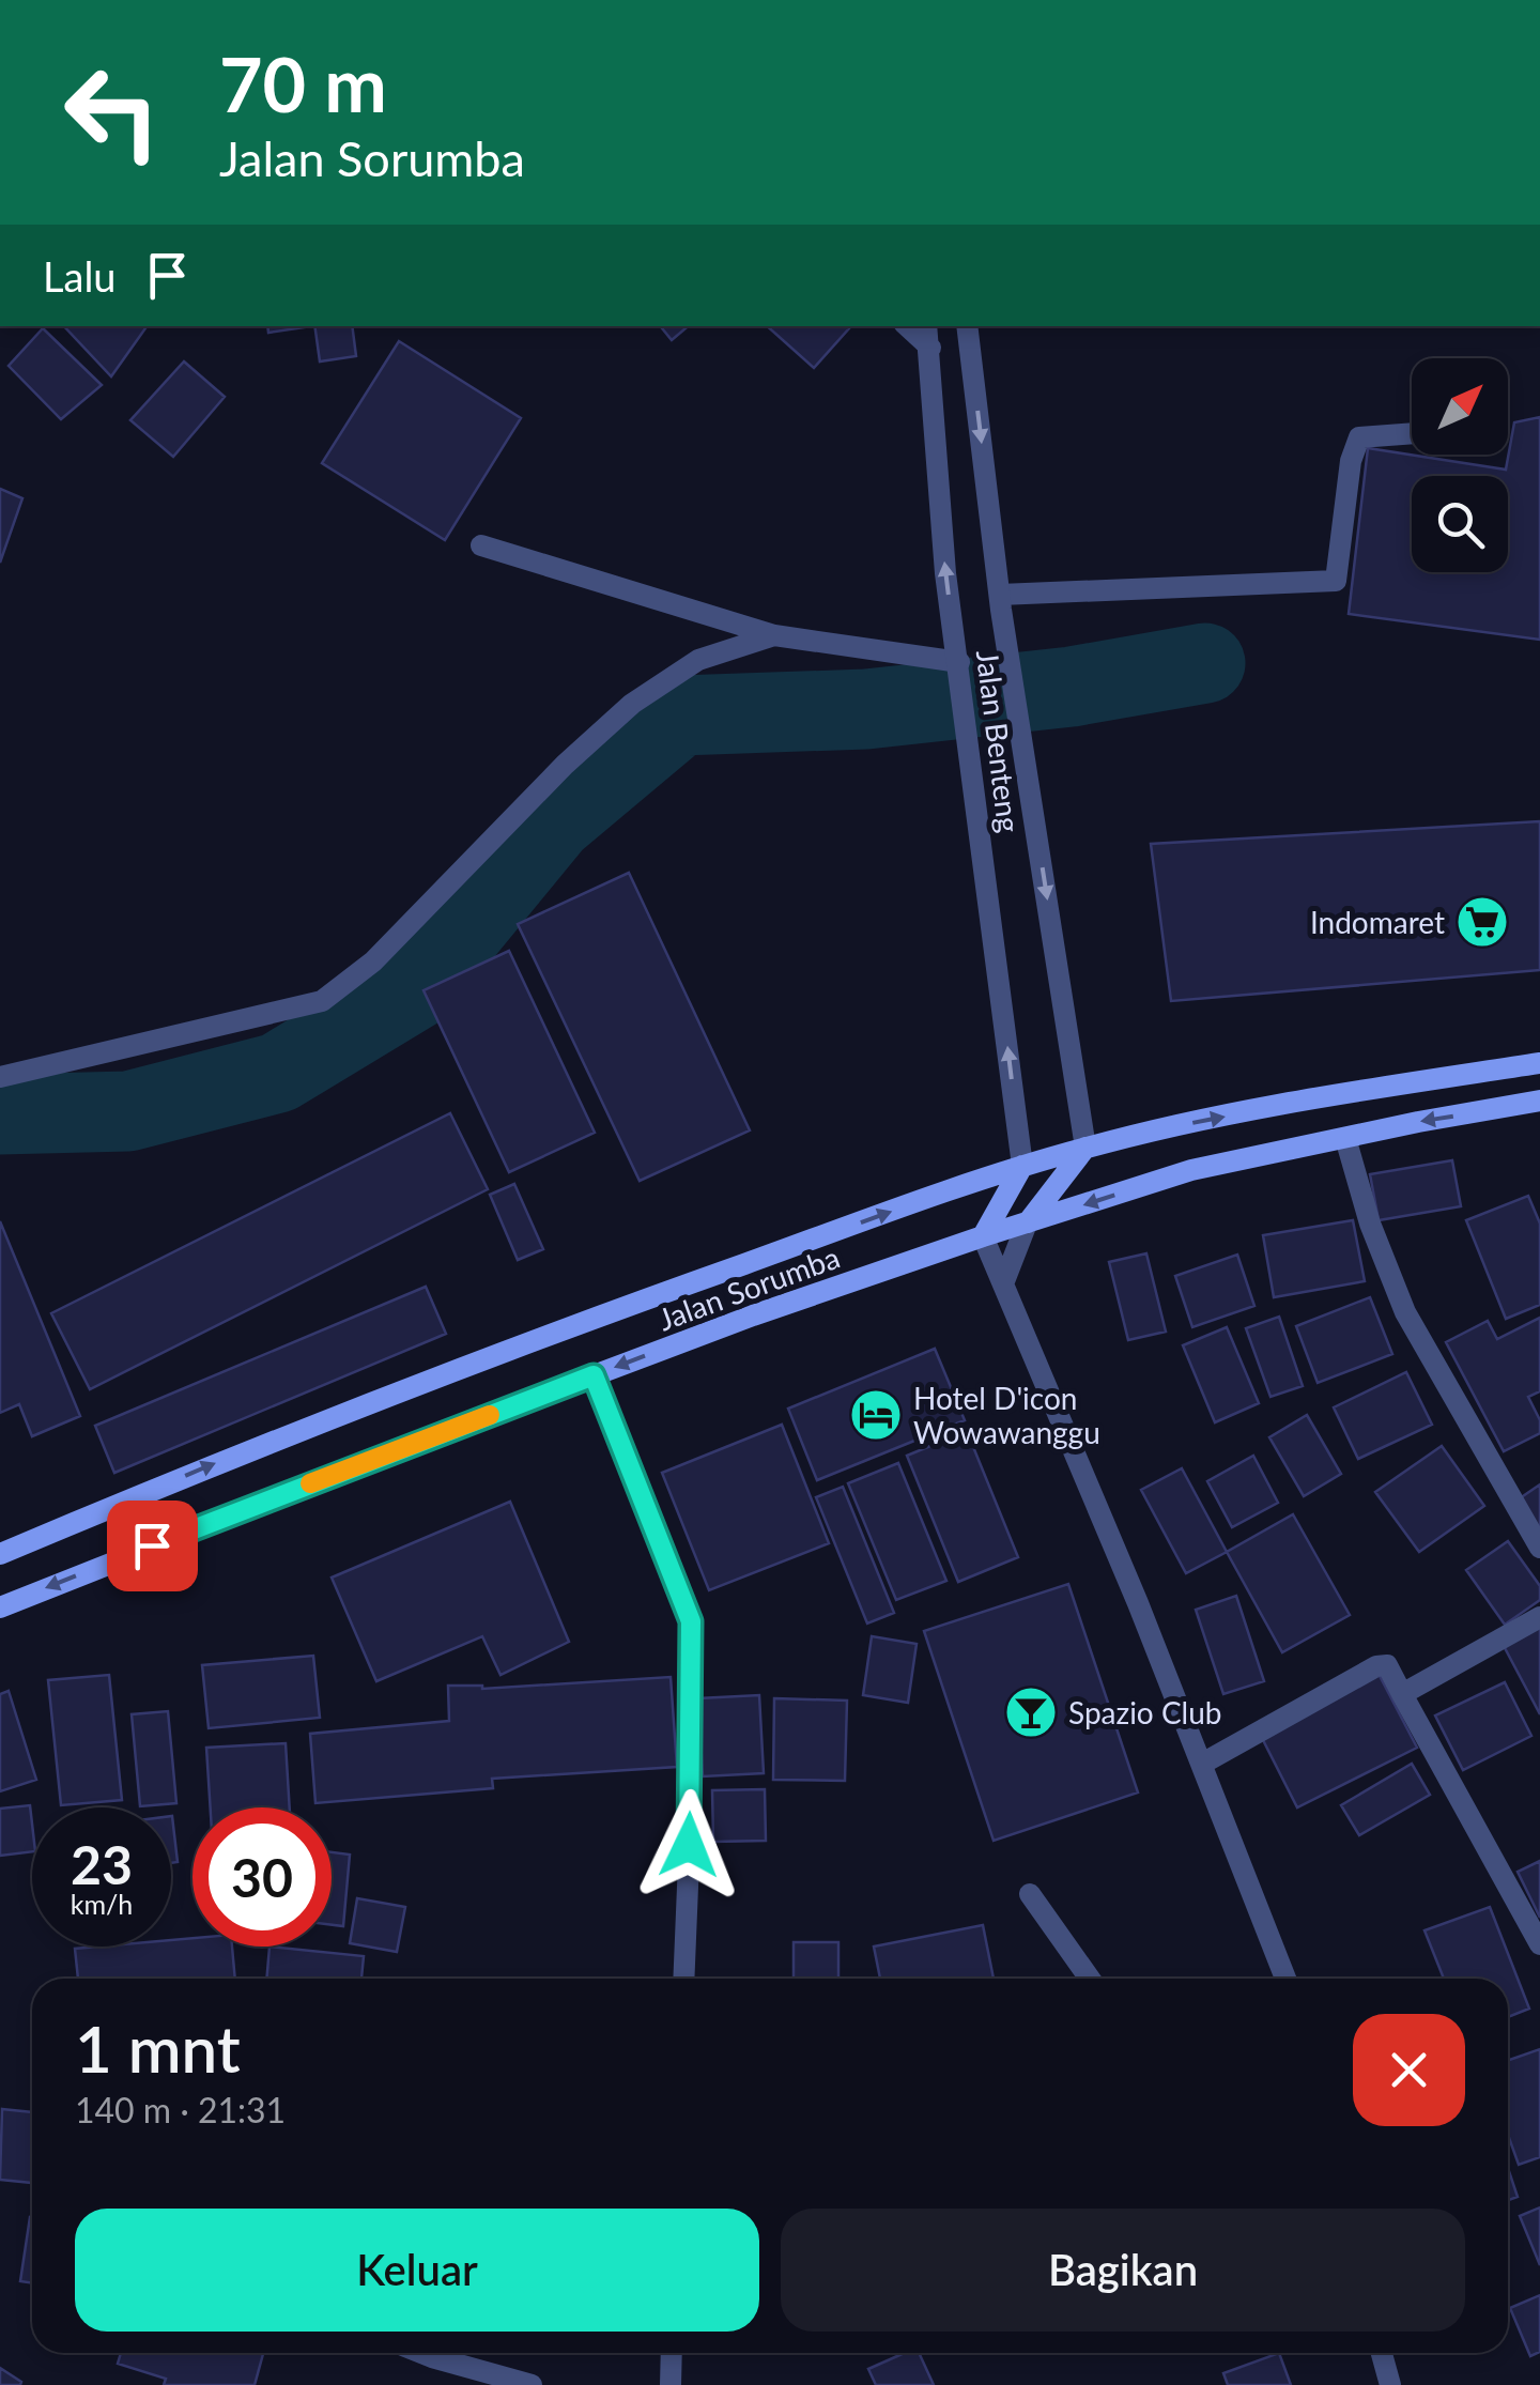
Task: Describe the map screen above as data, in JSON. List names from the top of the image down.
{
  "streets": {
    "street": ["Jalan Benteng", "Jalan Sorumba"]
  },
  "crossings": [
    ["Jalan Benteng", "Jalan Sorumba"]
  ],
  "places": {
    "supermarket": ["Indomaret"],
    "hotel": ["Hotel D'icon Wowawanggu"],
    "bar": ["Spazio Club"]
  },
  "north": "top right",
  "page": {
    "turn": ["70 m", "Jalan Sorumba"],
    "then": "Lalu",
    "speed": "23 km/h",
    "limit": "30",
    "heading": ["1 mnt", "140 m · 21:31"],
    "buttons": ["Keluar", "Bagikan"]
  }
}
